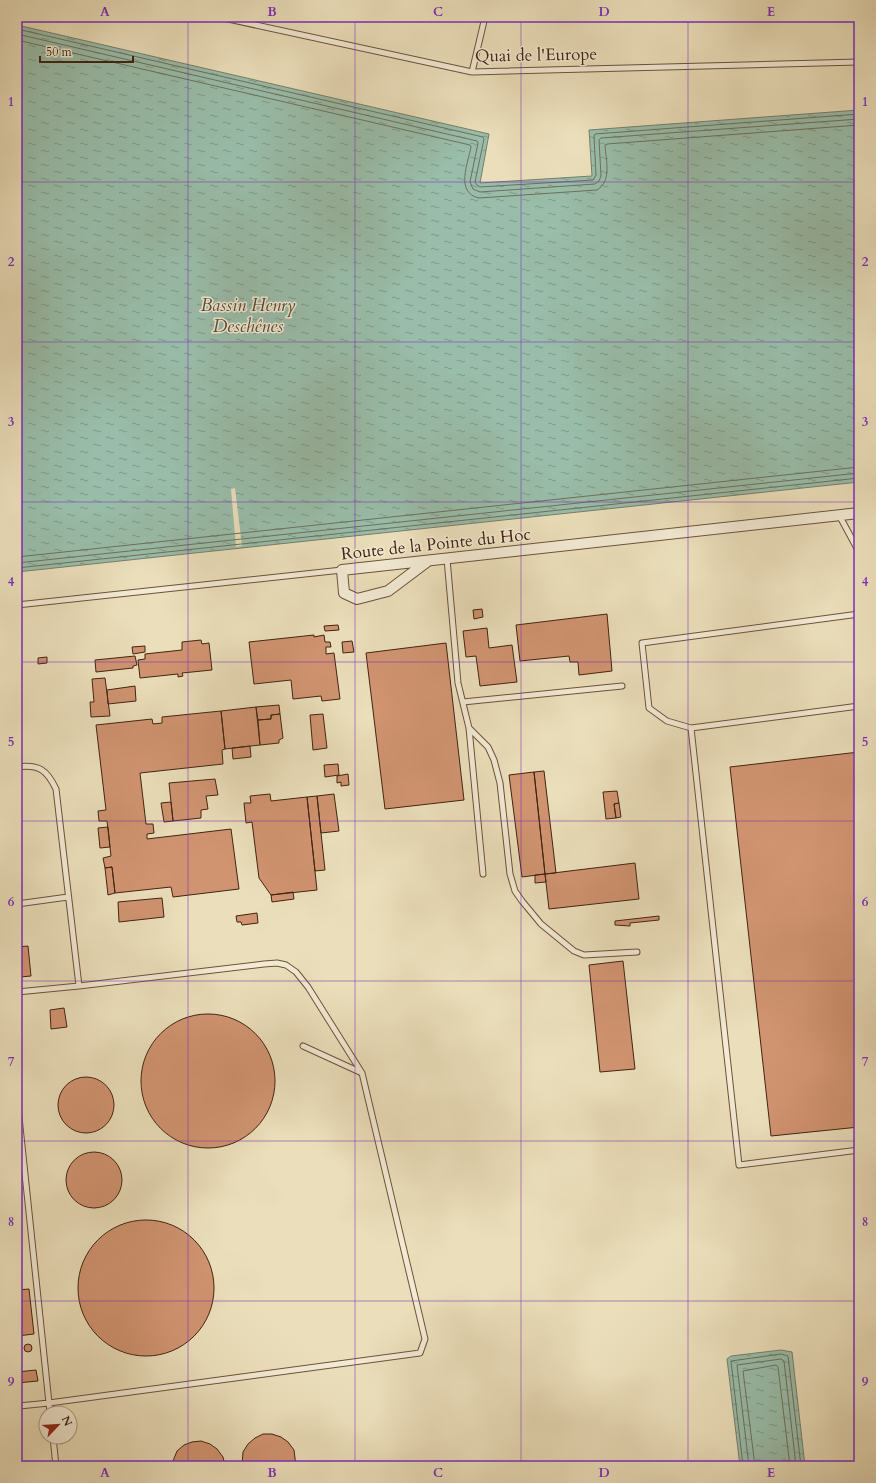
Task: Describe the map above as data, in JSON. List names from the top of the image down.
{
  "streets": {
    "street": ["Route de la Pointe du Hoc"],
    "lane": ["Quai de l'Europe"]
  },
  "water": ["Bassin Henry Deschênes"],
  "scale_bar": "50 m",
  "north": "top right",
  "grid": {
    "columns": [
      "A",
      "B",
      "C",
      "D",
      "E"
    ],
    "rows": [
      "1",
      "2",
      "3",
      "4",
      "5",
      "6",
      "7",
      "8",
      "9"
    ]
  }
}
